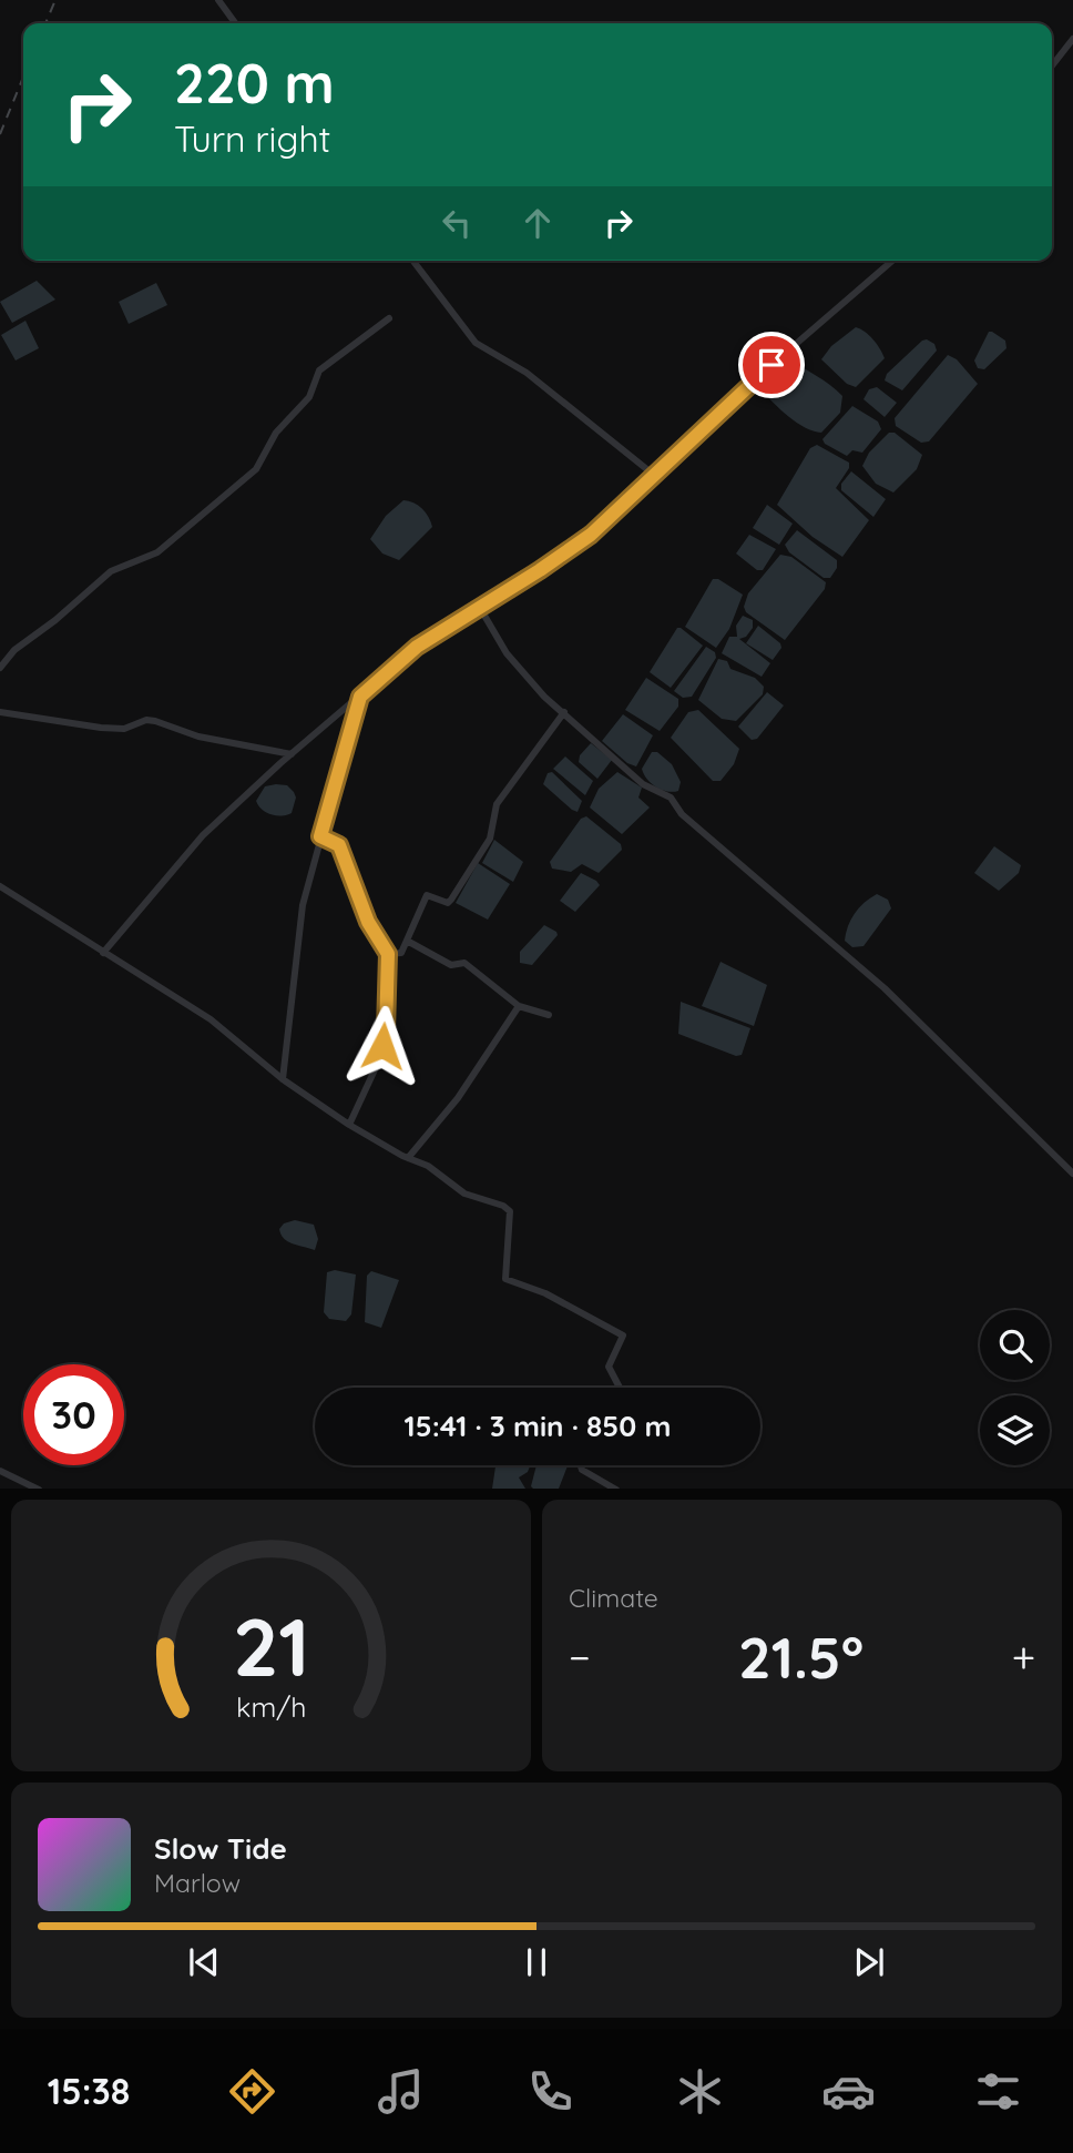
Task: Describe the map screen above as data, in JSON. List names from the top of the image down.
{
  "page": {
    "turn": ["220 m", "Turn right"],
    "limit": "30",
    "trip": "15:41 · 3 min · 850 m",
    "tile": "Climate",
    "heat": ["−", "21.5°", "+"],
    "song": ["Slow Tide", "Marlow"],
    "tabs": "15:38",
    "gauge": ["21", "km/h"]
  }
}
